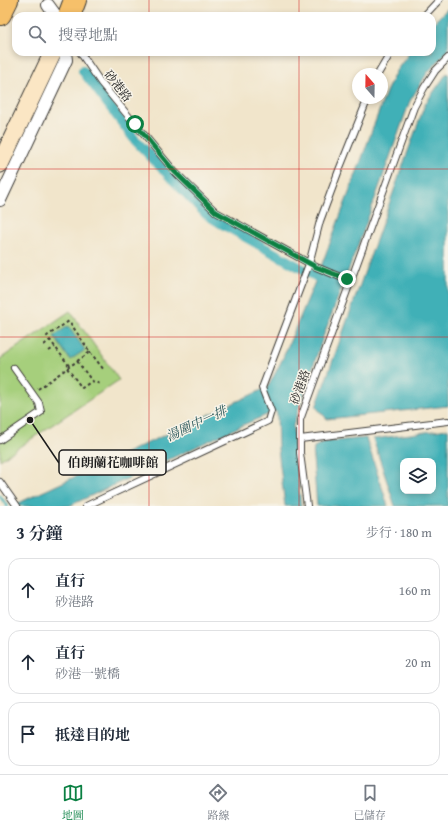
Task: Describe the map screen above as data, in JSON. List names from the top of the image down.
{
  "streets": {
    "lane": ["砂港路"]
  },
  "water": ["湯圍中一排"],
  "places": ["伯朗蘭花咖啡館"],
  "north": "top",
  "page": {
    "search": "搜尋地點",
    "heading": ["3 分鐘", "步行 · 180 m"],
    "list": [
      ["直行", "砂港路", "160 m"],
      ["直行", "砂港一號橋", "20 m"],
      "抵達目的地"
    ],
    "nav": ["地圖", "路線", "已儲存"]
  }
}
